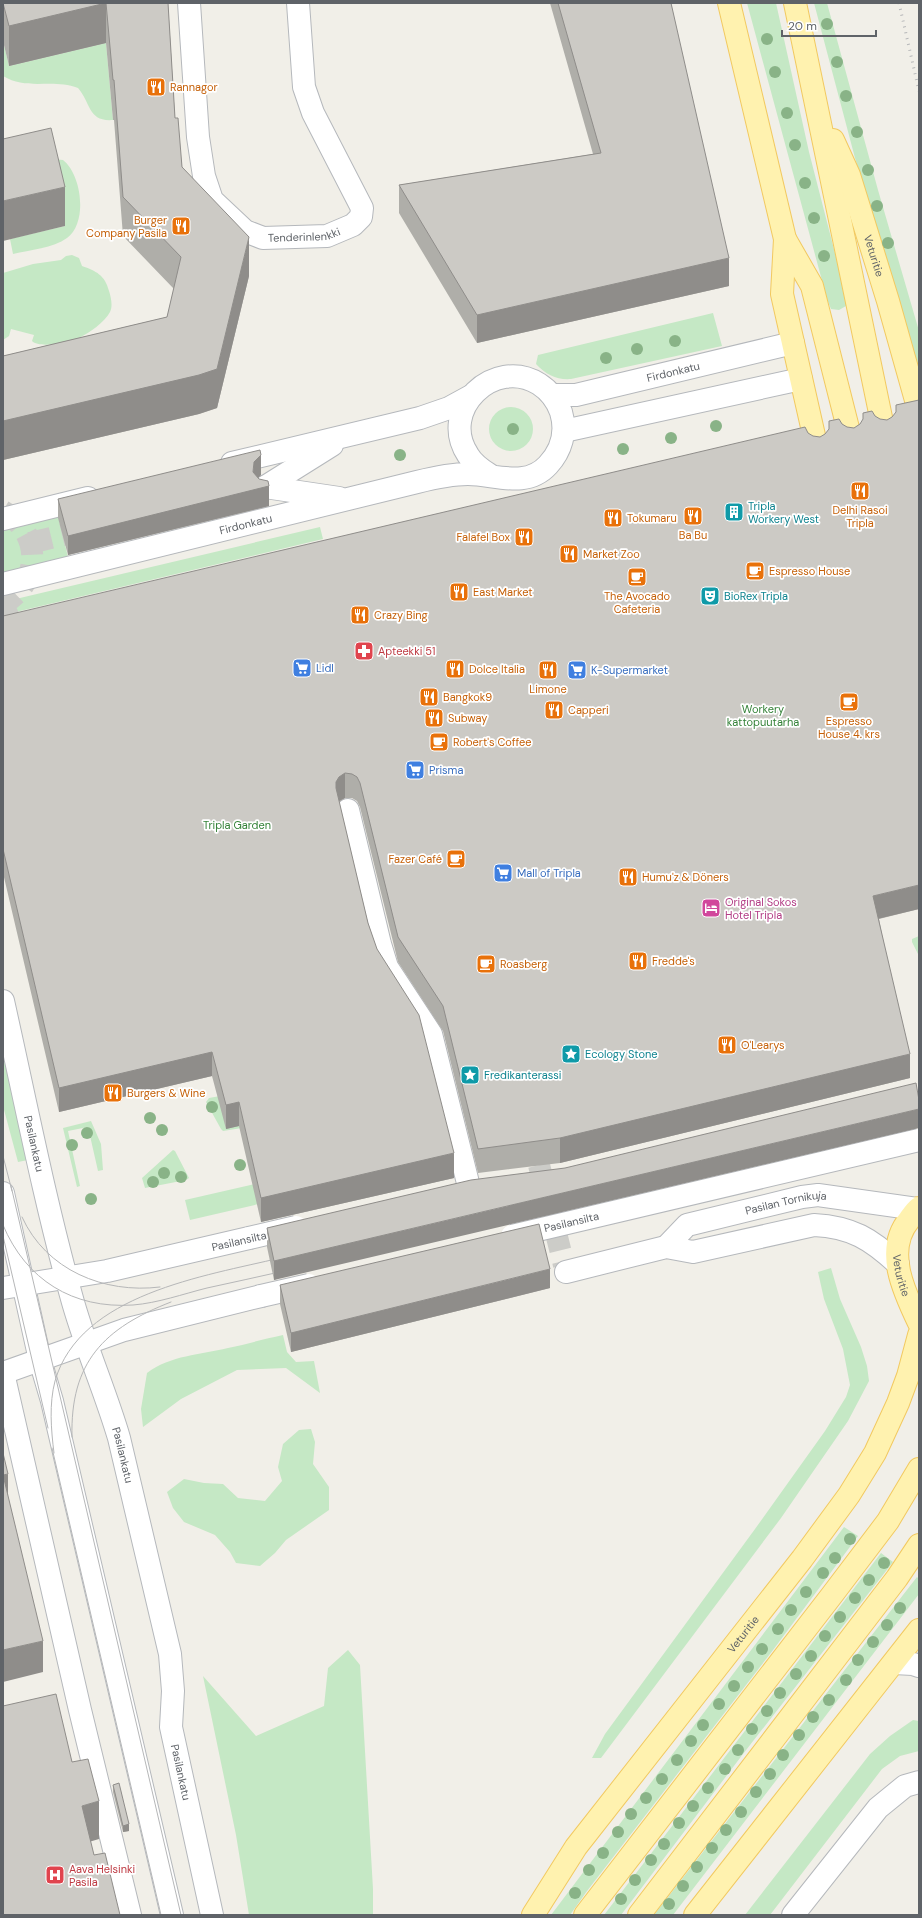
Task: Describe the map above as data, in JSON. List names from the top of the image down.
{
  "streets": {
    "main road": ["Veturitie"],
    "street": [
      "Tenderinlenkki",
      "Firdonkatu",
      "Pasilankatu",
      "Pasilan Tornikuja",
      "Pasilansilta"
    ]
  },
  "crossings": [
    ["Veturitie", "Pasilan Tornikuja"],
    ["Pasilankatu", "Pasilansilta"]
  ],
  "parks": ["Workery kattopuutarha", "Tripla Garden"],
  "places": {
    "restaurant": [
      "Rannagor",
      "Burger Company Pasila",
      "Delhi Rasoi Tripla",
      "Ba Bu",
      "Tokumaru",
      "Falafel Box",
      "Market Zoo",
      "East Market",
      "Crazy Bing",
      "Dolce Italia",
      "Limone",
      "Bangkok9",
      "Capperi",
      "Subway",
      "Humu'z & Döners",
      "Fredde's",
      "O'Learys",
      "Burgers & Wine"
    ],
    "building": ["Tripla Workery West"],
    "cafe": [
      "Espresso House",
      "The Avocado Cafeteria",
      "Espresso House 4. krs",
      "Robert's Coffee",
      "Fazer Café",
      "Roasberg"
    ],
    "theatre": ["BioRex Tripla"],
    "pharmacy": ["Apteekki 51"],
    "supermarket": [
      "Lidl",
      "K-Supermarket",
      "Prisma",
      "Mall of Tripla"
    ],
    "hotel": ["Original Sokos Hotel Tripla"],
    "place": ["Ecology Stone", "Fredikanterassi"],
    "hospital": ["Aava Helsinki Pasila"]
  },
  "scale_bar": "20 m"
}
